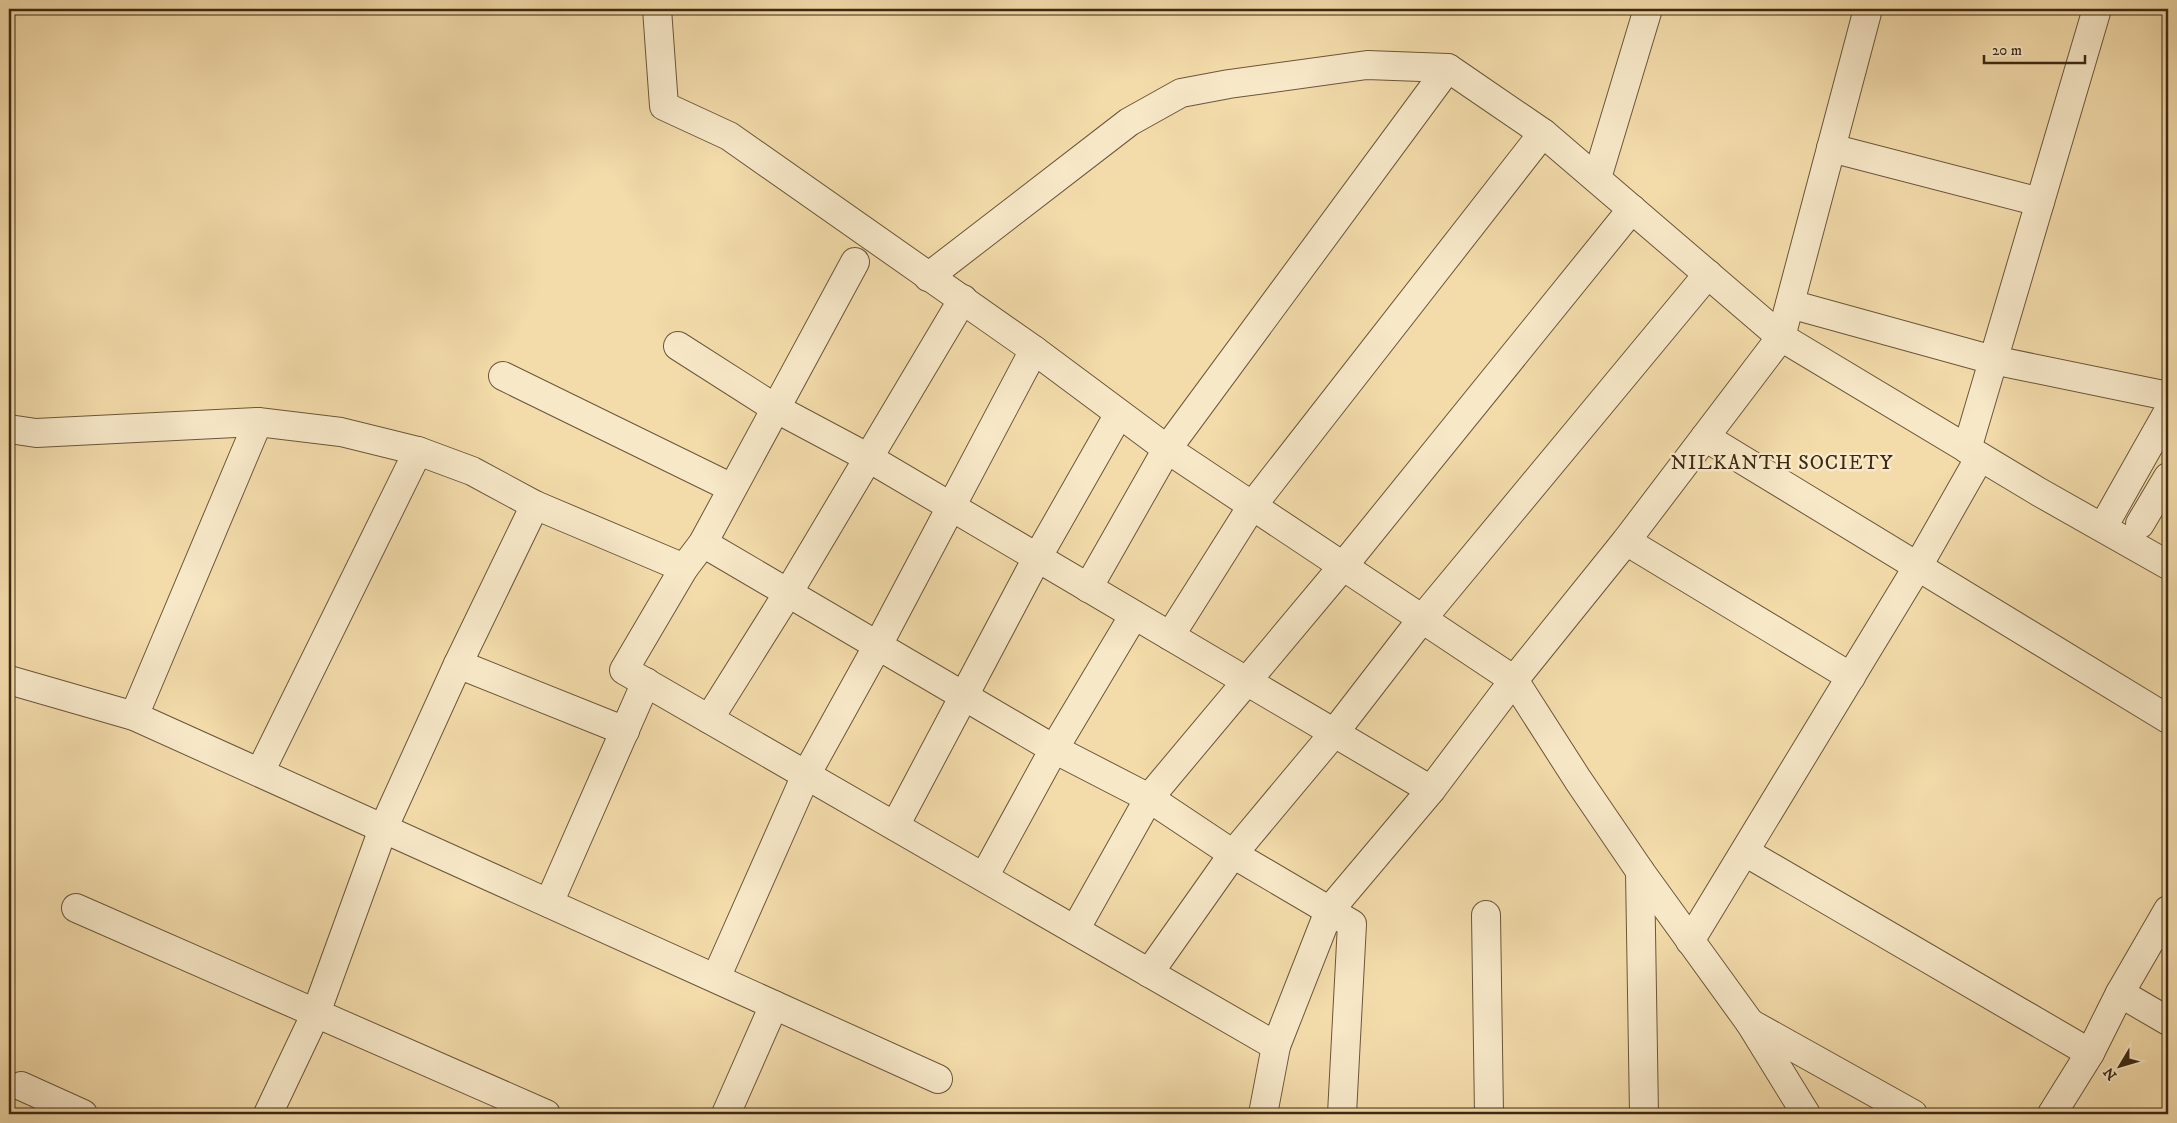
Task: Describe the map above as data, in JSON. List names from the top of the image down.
{
  "districts": ["NILKANTH SOCIETY"],
  "scale_bar": "20 m",
  "north": "bottom left"
}
